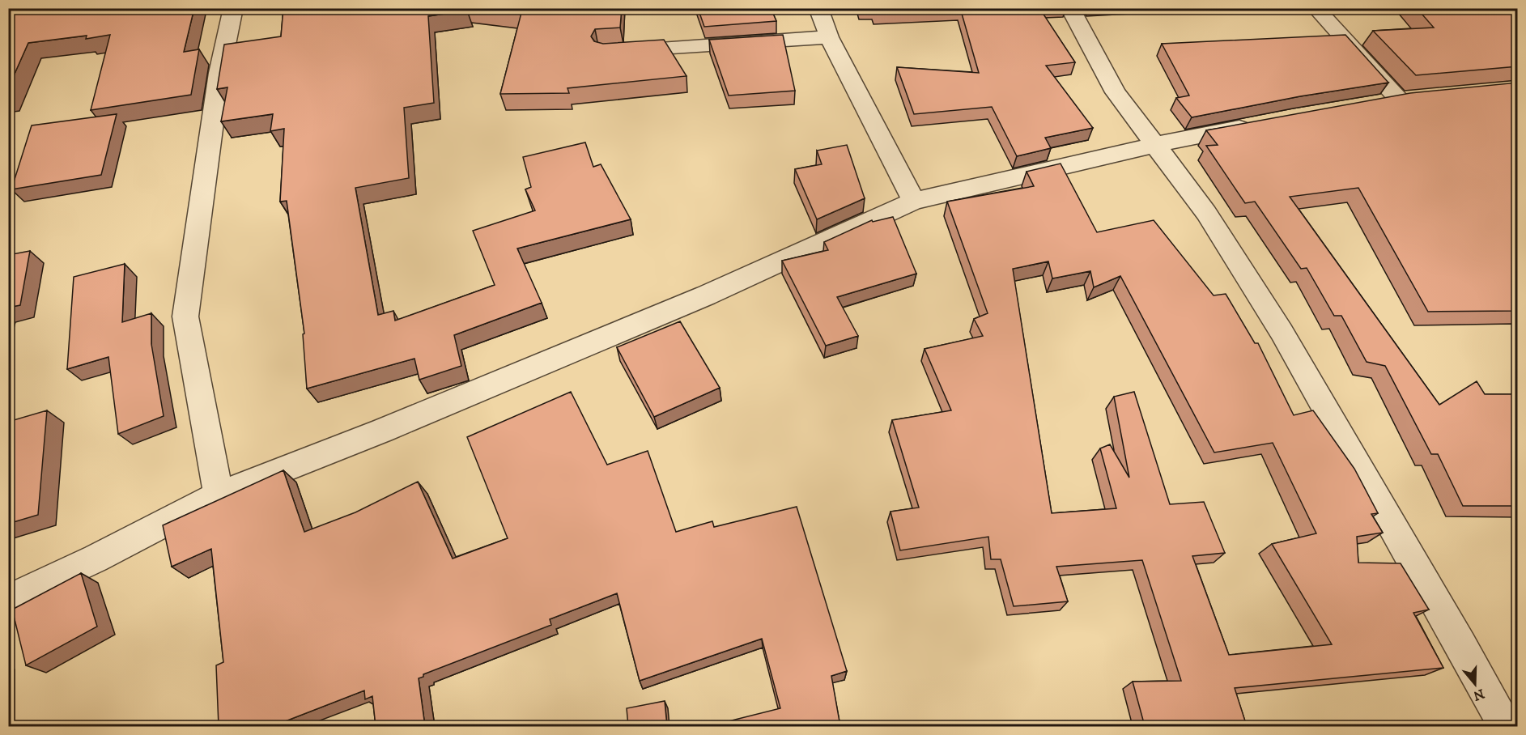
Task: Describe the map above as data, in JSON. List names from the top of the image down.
{
  "north": "bottom"
}
